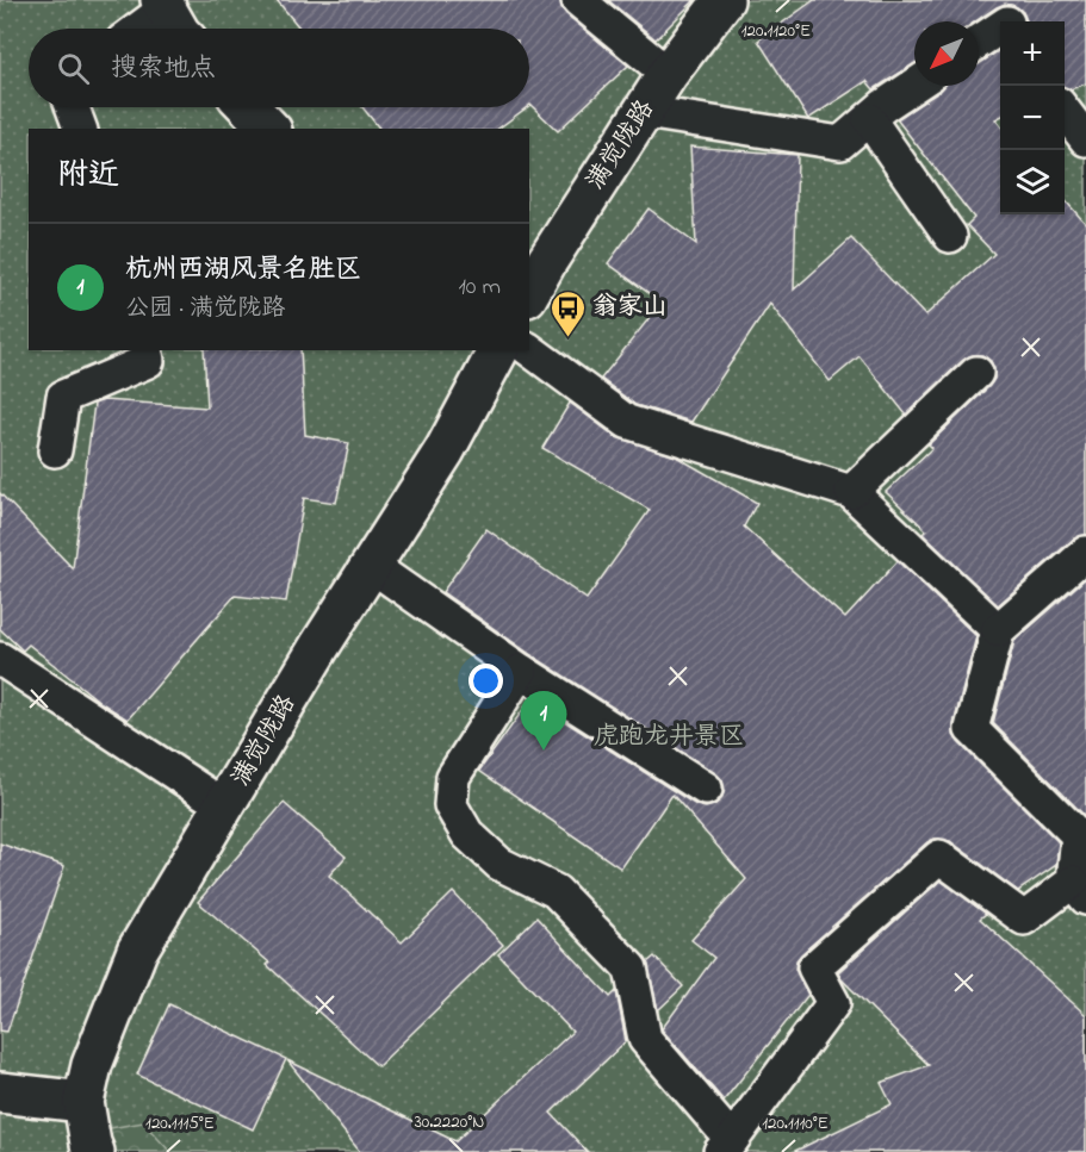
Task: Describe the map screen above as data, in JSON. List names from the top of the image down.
{
  "streets": {
    "street": ["满觉陇路"]
  },
  "parks": ["虎跑龙井景区"],
  "places": {
    "bus stop": ["翁家山"]
  },
  "north": "bottom left",
  "page": {
    "map_buttons": ["+", "−"],
    "search": "搜索地点",
    "heading": "附近",
    "list": [
      {
        "mark": "1",
        "name": "杭州西湖风景名胜区",
        "note": "公园 · 满觉陇路",
        "value": "10 m"
      }
    ],
    "pins": "1"
  },
  "coordinates": [
    "120.1120°E",
    "30.2220°N",
    "120.1115°E",
    "120.1110°E"
  ]
}
